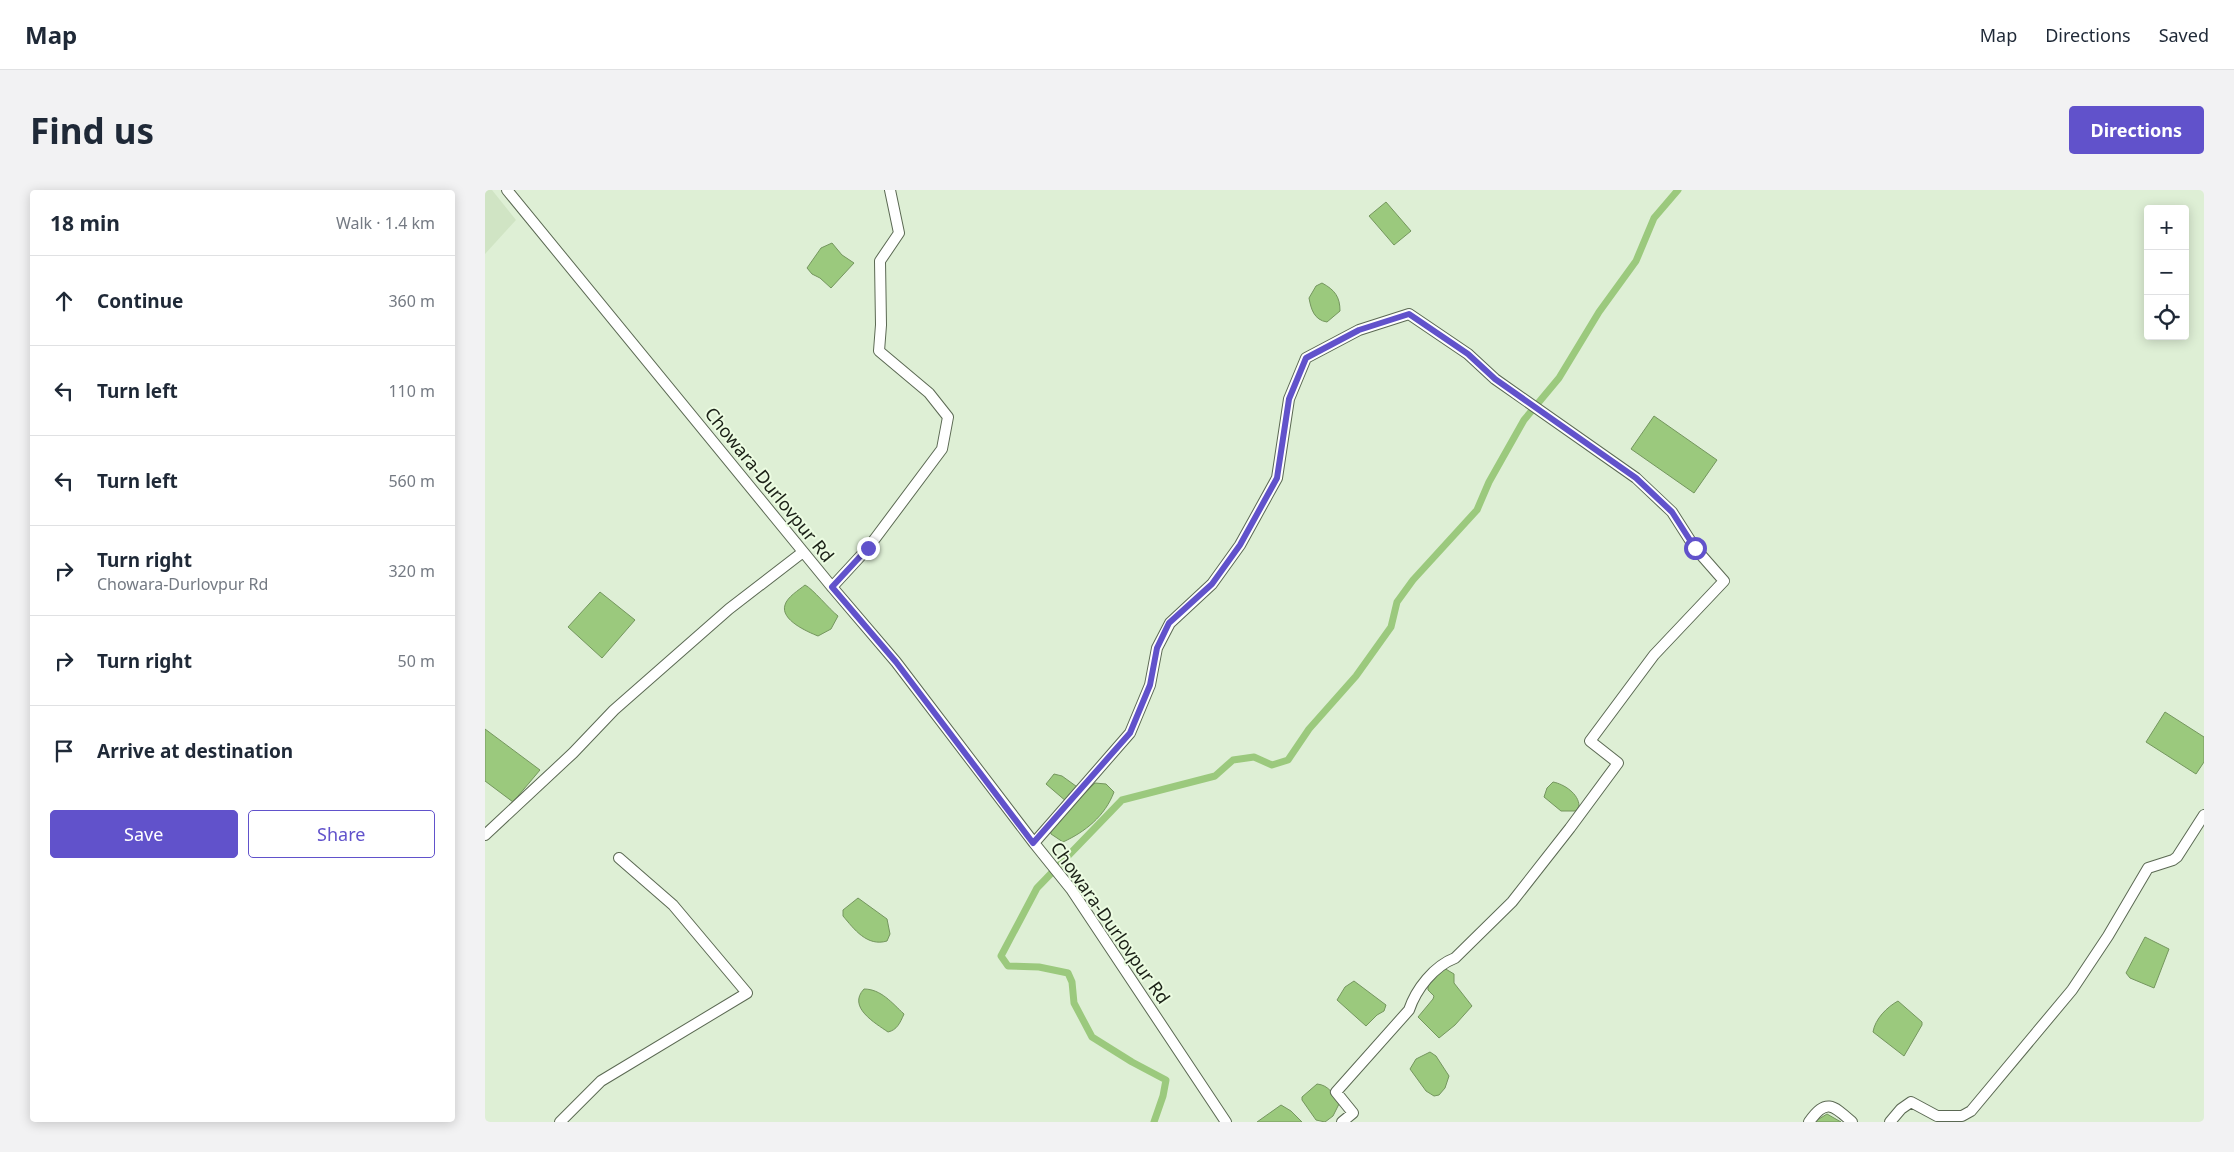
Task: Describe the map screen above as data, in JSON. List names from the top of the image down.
{
  "streets": {
    "street": ["Chowara-Durlovpur Rd"]
  },
  "page": {
    "header": "Map",
    "nav": ["Map", "Directions", "Saved"],
    "buttons": [
      "Directions",
      ["Save", "Share"]
    ],
    "title": "Find us",
    "heading": ["18 min", "Walk · 1.4 km"],
    "map_buttons": ["+", "−"],
    "list": [
      ["Continue", "360 m"],
      ["Turn left", "110 m"],
      ["Turn left", "560 m"],
      ["Turn right", "Chowara-Durlovpur Rd", "320 m"],
      ["Turn right", "50 m"],
      "Arrive at destination"
    ]
  }
}
